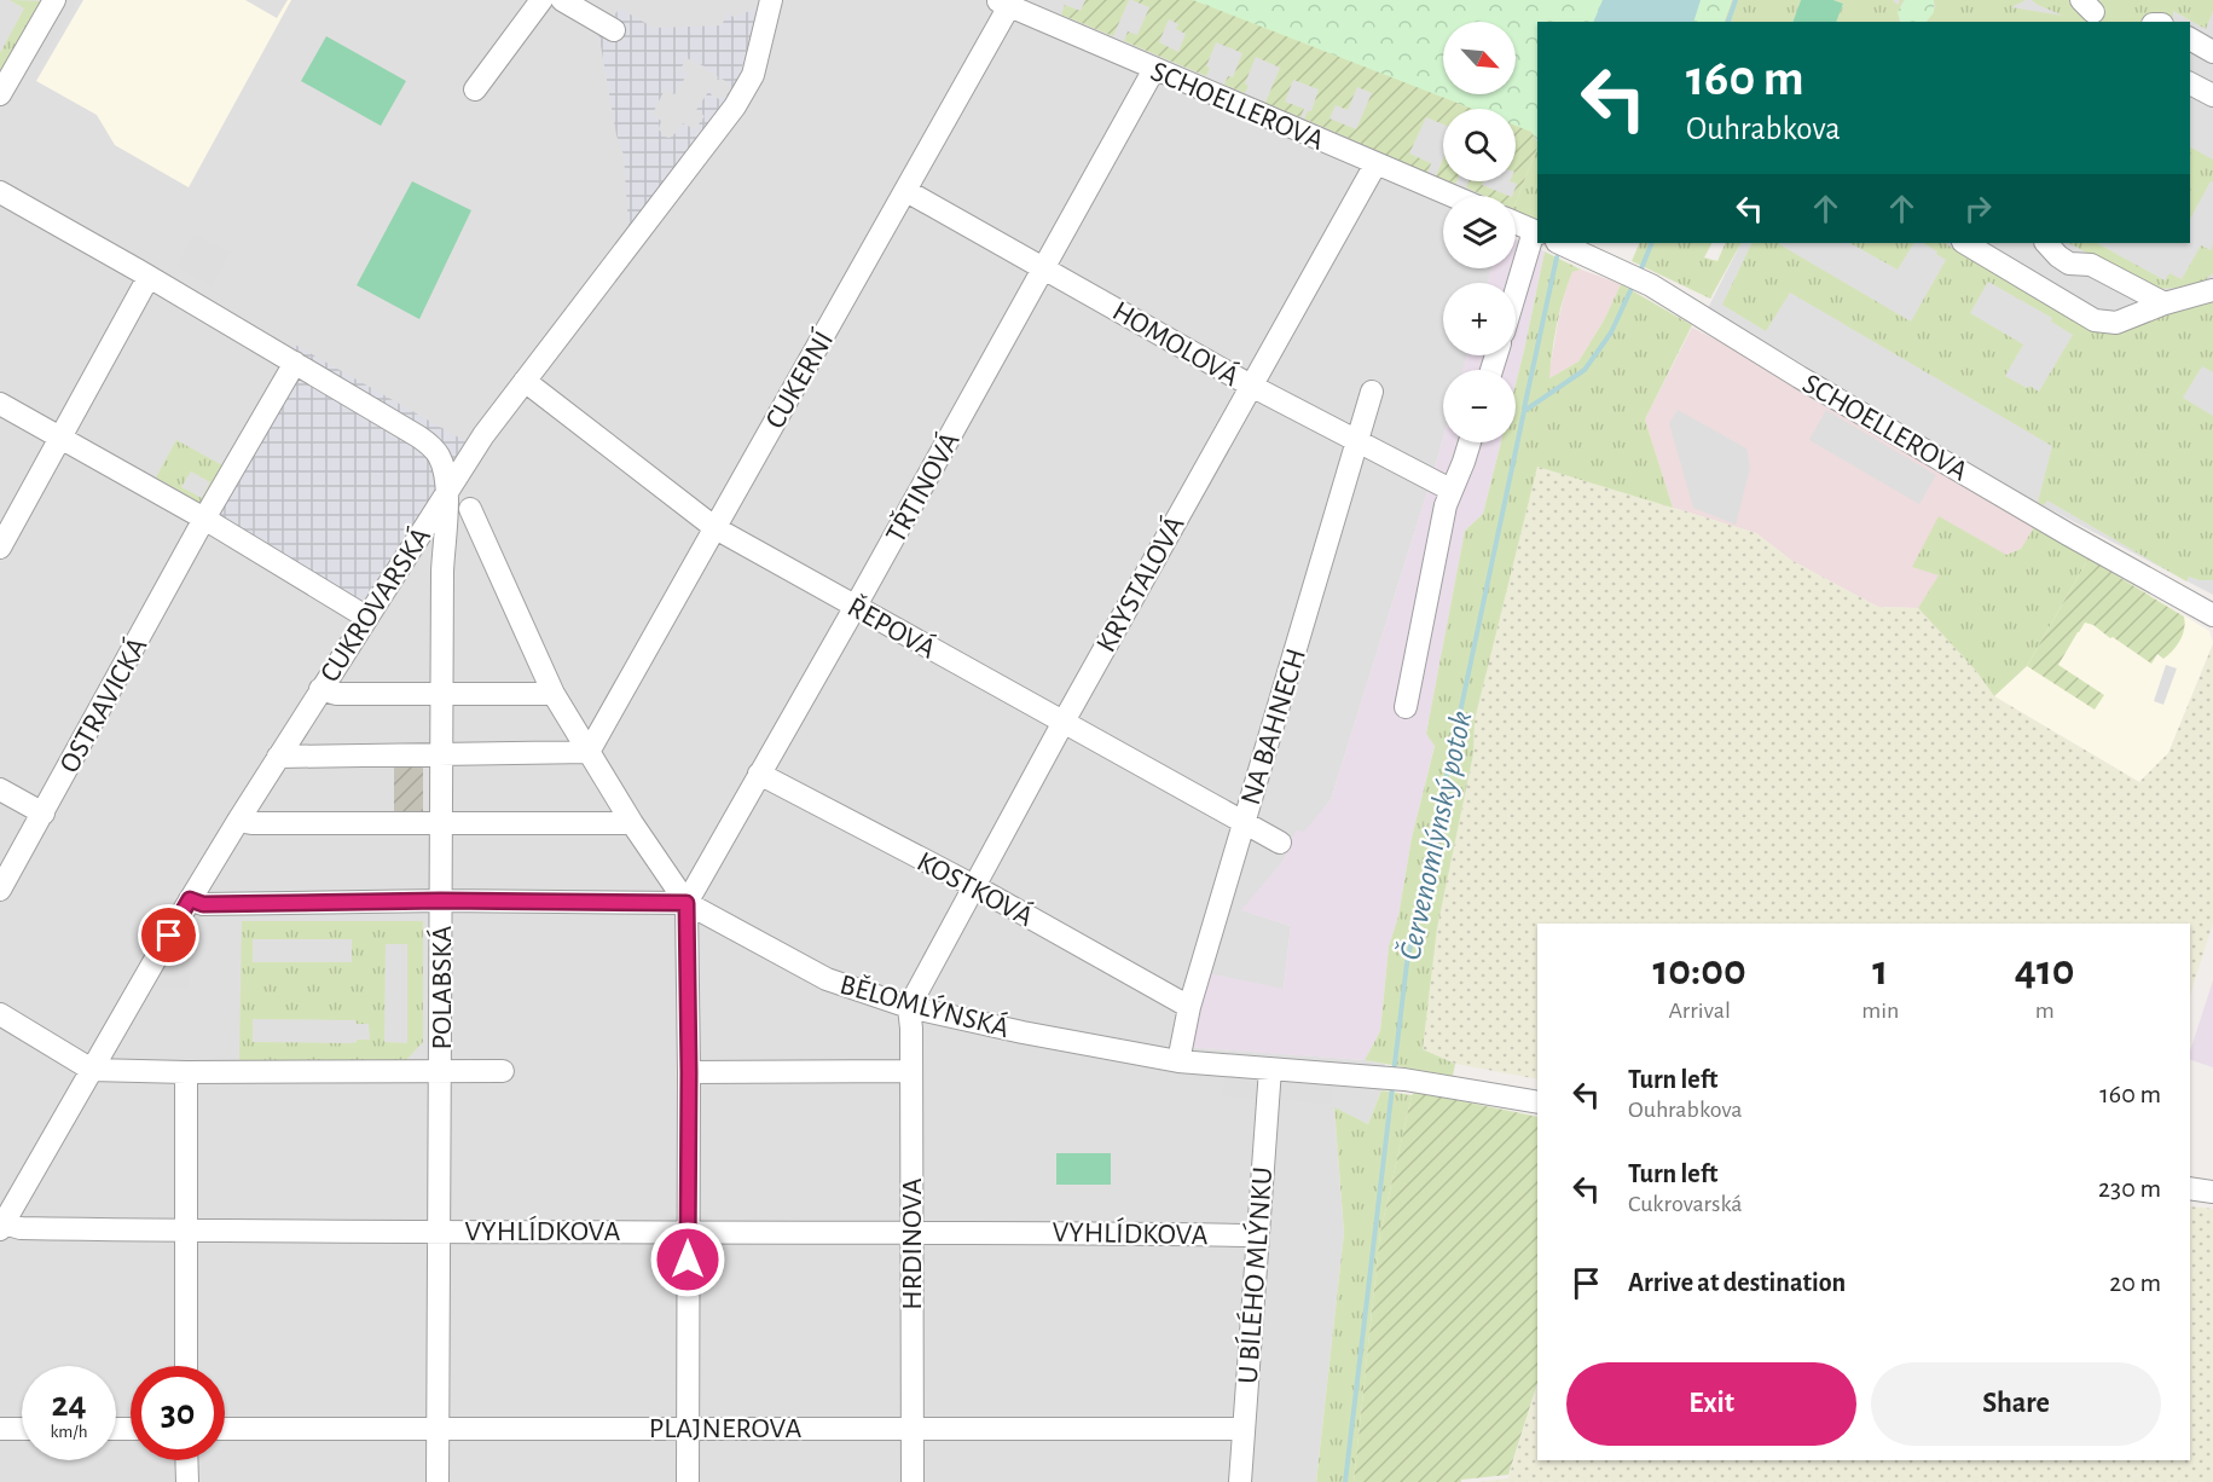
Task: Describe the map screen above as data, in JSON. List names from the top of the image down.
{
  "streets": {
    "street": [
      "SCHOELLEROVA",
      "HOMOLOVÁ",
      "CUKERNÍ",
      "TŘTINOVÁ",
      "KRYSTALOVÁ",
      "CUKROVARSKÁ",
      "ŘEPOVÁ",
      "OSTRAVICKÁ",
      "NA BAHNECH",
      "KOSTKOVÁ",
      "POLABSKÁ",
      "BĚLOMLÝNSKÁ",
      "VYHLÍDKOVA",
      "HRDINOVA",
      "U BÍLÉHO MLÝNKU",
      "PLAJNEROVA"
    ]
  },
  "crossings": [
    ["SCHOELLEROVA", "CUKERNÍ"],
    ["SCHOELLEROVA", "TŘTINOVÁ"],
    ["SCHOELLEROVA", "KRYSTALOVÁ"],
    ["HOMOLOVÁ", "CUKERNÍ"],
    ["HOMOLOVÁ", "TŘTINOVÁ"],
    ["HOMOLOVÁ", "KRYSTALOVÁ"],
    ["HOMOLOVÁ", "NA BAHNECH"],
    ["CUKERNÍ", "ŘEPOVÁ"],
    ["CUKERNÍ", "BĚLOMLÝNSKÁ"],
    ["TŘTINOVÁ", "ŘEPOVÁ"],
    ["TŘTINOVÁ", "KOSTKOVÁ"],
    ["TŘTINOVÁ", "BĚLOMLÝNSKÁ"],
    ["KRYSTALOVÁ", "ŘEPOVÁ"],
    ["KRYSTALOVÁ", "KOSTKOVÁ"],
    ["KRYSTALOVÁ", "BĚLOMLÝNSKÁ"],
    ["KRYSTALOVÁ", "HRDINOVA"],
    ["CUKROVARSKÁ", "ŘEPOVÁ"],
    ["CUKROVARSKÁ", "POLABSKÁ"],
    ["CUKROVARSKÁ", "VYHLÍDKOVA"],
    ["ŘEPOVÁ", "NA BAHNECH"],
    ["OSTRAVICKÁ", "POLABSKÁ"],
    ["NA BAHNECH", "KOSTKOVÁ"],
    ["NA BAHNECH", "BĚLOMLÝNSKÁ"],
    ["POLABSKÁ", "VYHLÍDKOVA"],
    ["POLABSKÁ", "PLAJNEROVA"],
    ["BĚLOMLÝNSKÁ", "HRDINOVA"],
    ["BĚLOMLÝNSKÁ", "U BÍLÉHO MLÝNKU"],
    ["VYHLÍDKOVA", "HRDINOVA"],
    ["VYHLÍDKOVA", "U BÍLÉHO MLÝNKU"],
    ["HRDINOVA", "PLAJNEROVA"],
    ["U BÍLÉHO MLÝNKU", "PLAJNEROVA"]
  ],
  "water": ["Červenomlýnský potok"],
  "north": "bottom right",
  "page": {
    "map_buttons": ["+", "−"],
    "turn": ["160 m", "Ouhrabkova"],
    "eta": [
      "10:00",
      "Arrival",
      "1",
      "min",
      "410",
      "m"
    ],
    "list": [
      {
        "name": "Turn left",
        "note": "Ouhrabkova",
        "value": "160 m"
      },
      {
        "name": "Turn left",
        "note": "Cukrovarská",
        "value": "230 m"
      },
      {
        "name": "Arrive at destination",
        "value": "20 m"
      }
    ],
    "buttons": ["Exit", "Share"],
    "speed": "24 km/h",
    "limit": "30"
  }
}
